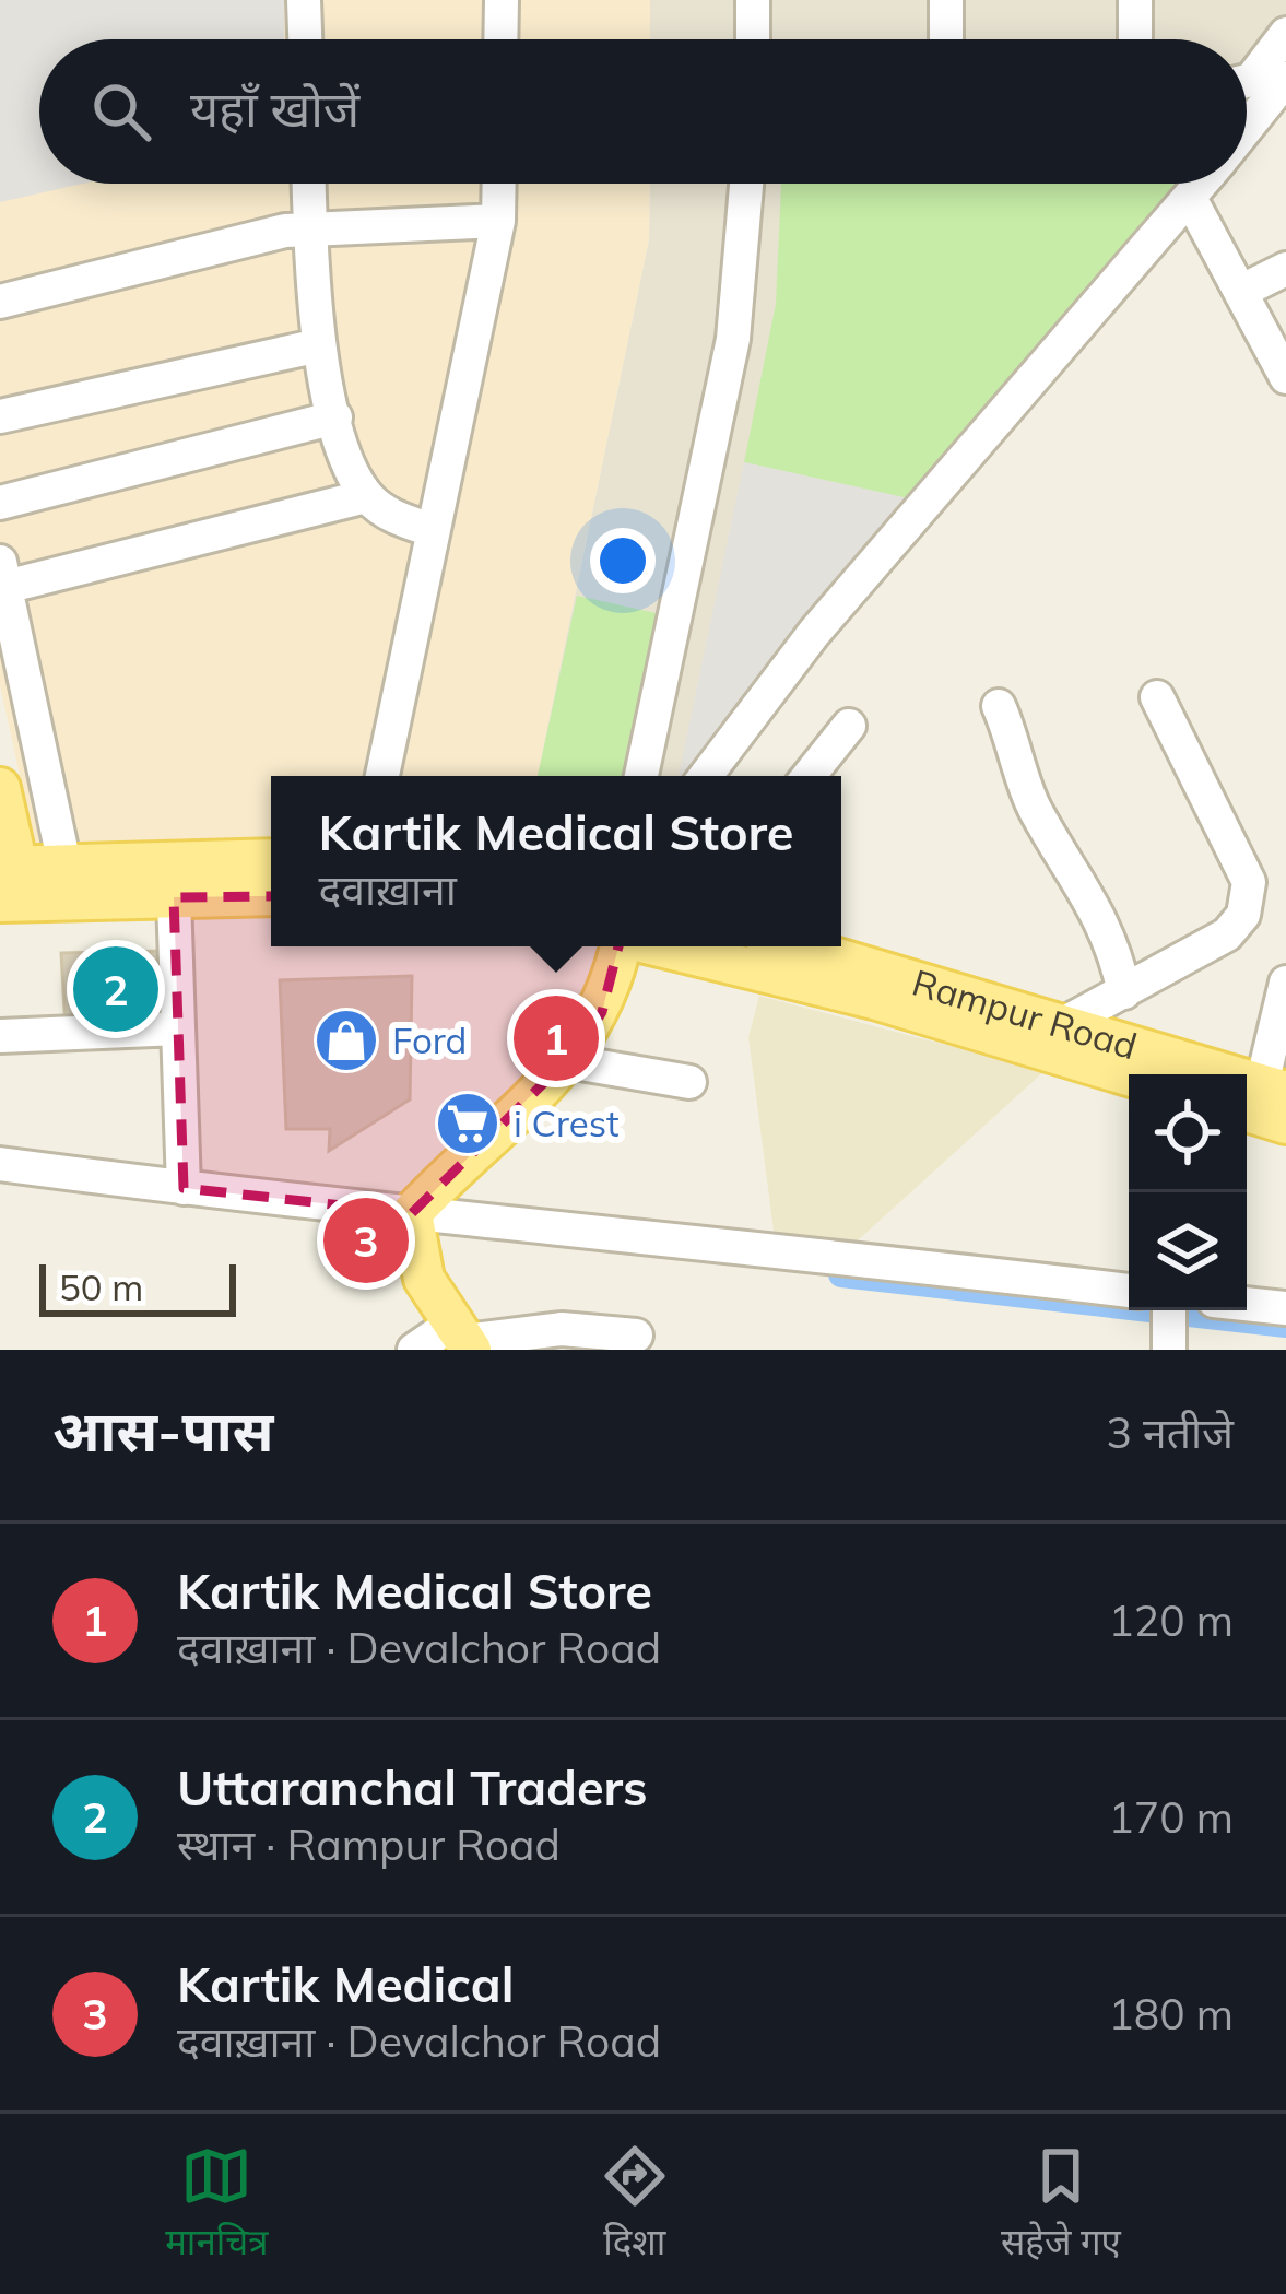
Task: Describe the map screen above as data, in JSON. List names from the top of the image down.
{
  "streets": {
    "main road": ["Rampur Road"]
  },
  "places": {
    "shop": ["Ford"],
    "supermarket": ["i Crest"]
  },
  "scale_bar": "50 m",
  "page": {
    "search": "यहाँ खोजें",
    "popup": ["Kartik Medical Store", "दवाख़ाना"],
    "pins": ["2", "1", "3"],
    "scale": "50 m",
    "heading": ["आस-पास", "3 नतीजे"],
    "list": [
      {
        "mark": "1",
        "name": "Kartik Medical Store",
        "note": "दवाख़ाना · Devalchor Road",
        "value": "120 m"
      },
      {
        "mark": "2",
        "name": "Uttaranchal Traders",
        "note": "स्थान · Rampur Road",
        "value": "170 m"
      },
      {
        "mark": "3",
        "name": "Kartik Medical",
        "note": "दवाख़ाना · Devalchor Road",
        "value": "180 m"
      }
    ],
    "nav": ["मानचित्र", "दिशा", "सहेजे गए"]
  }
}
